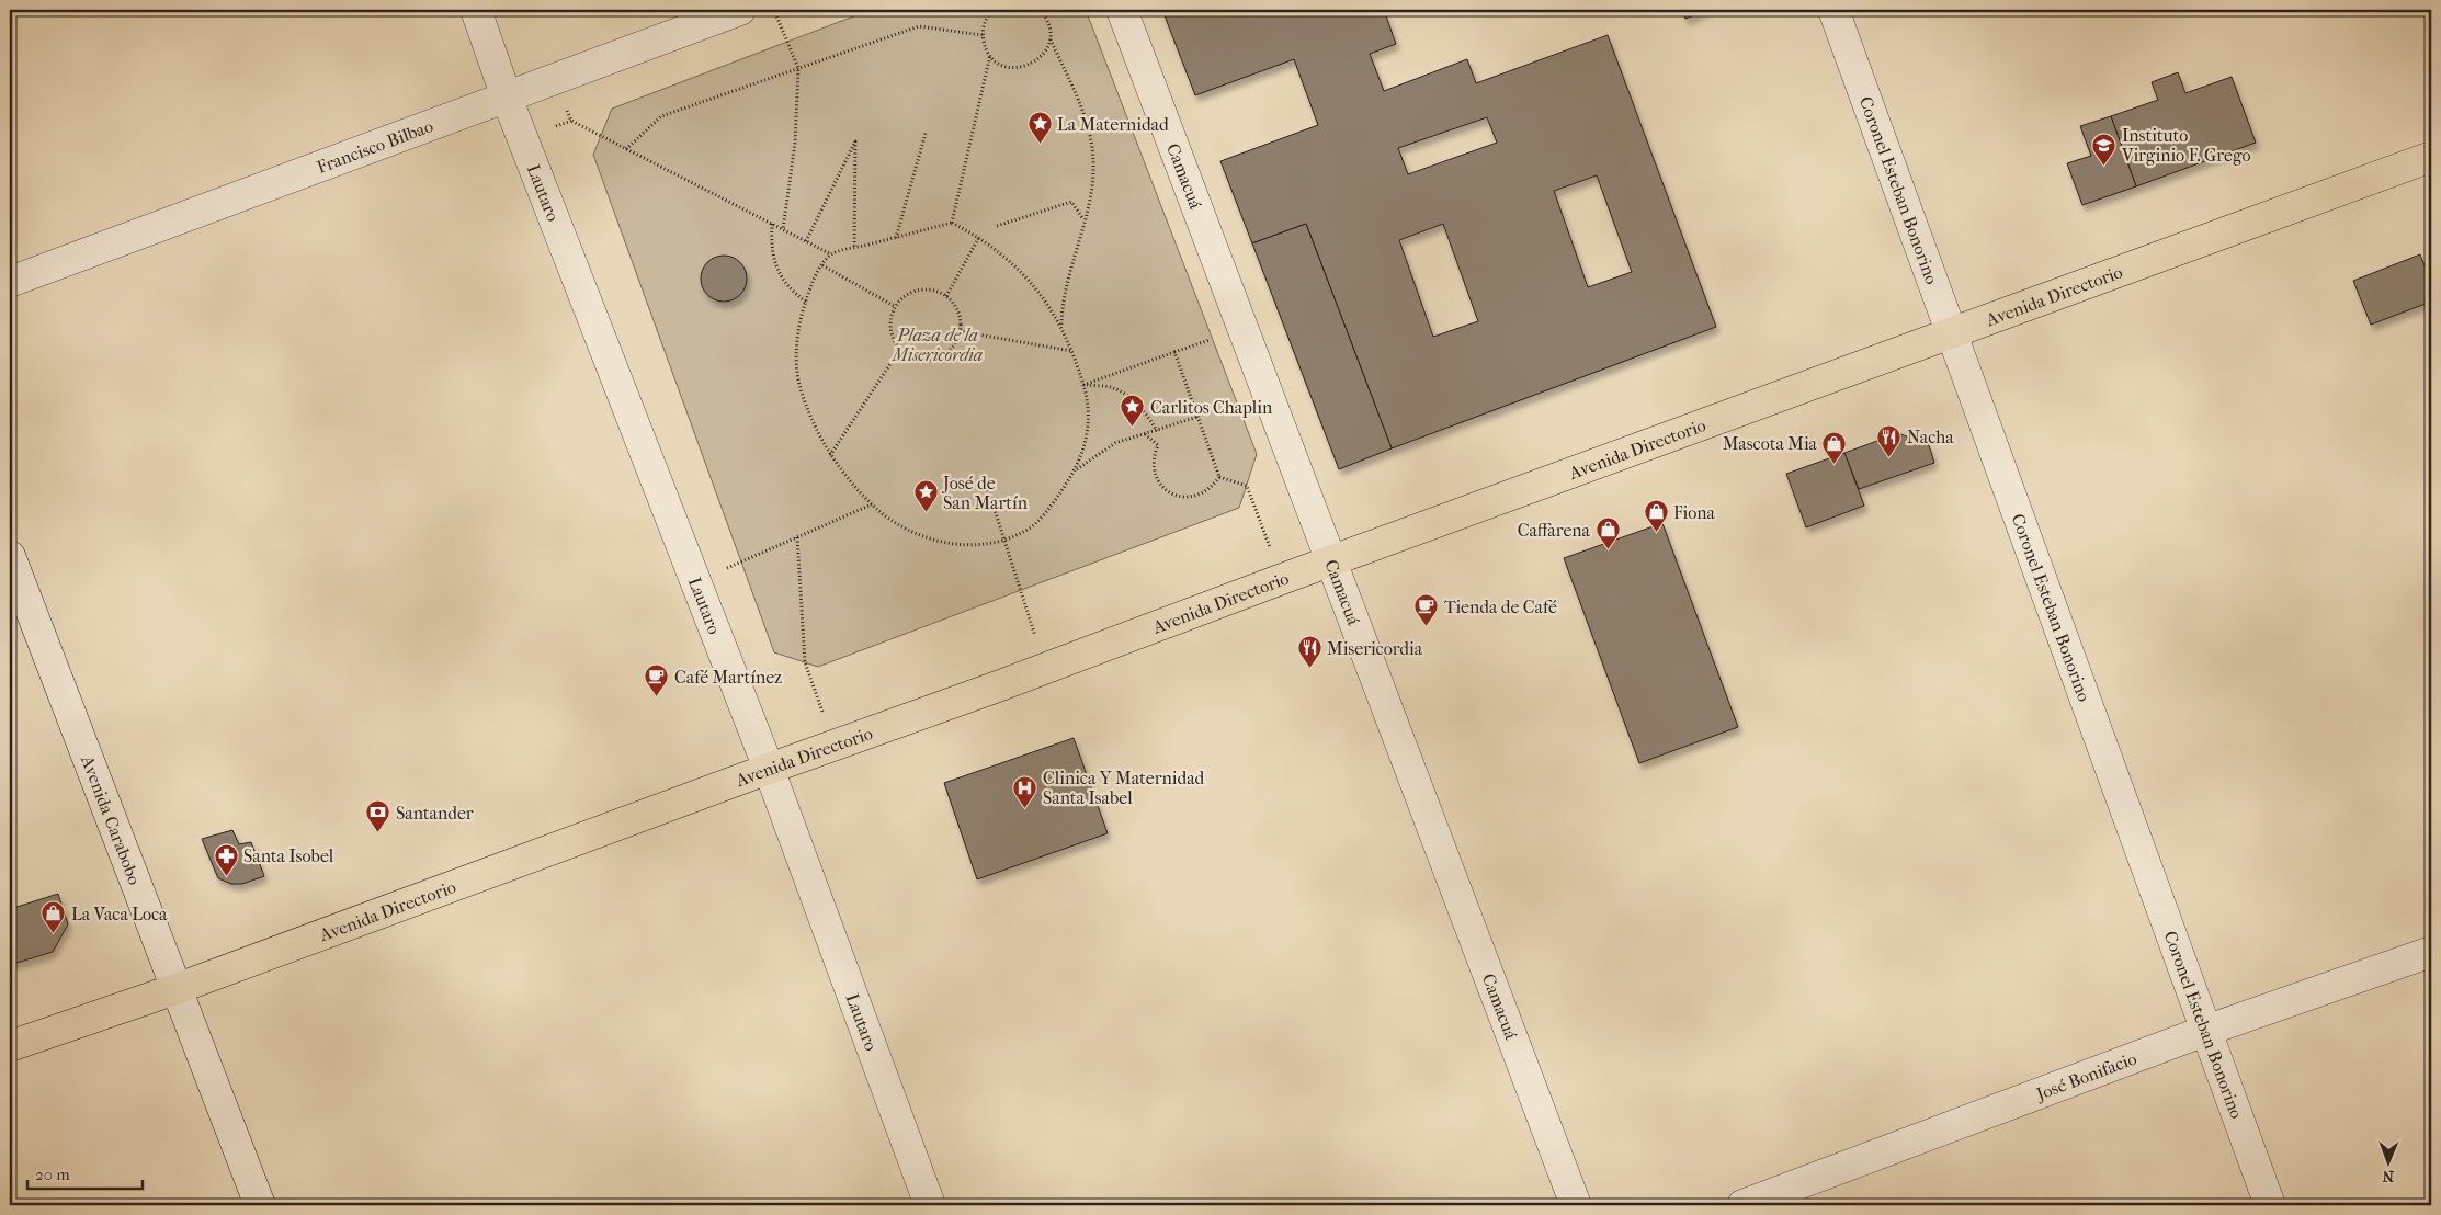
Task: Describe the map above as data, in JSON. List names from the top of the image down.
{
  "streets": {
    "main road": ["Avenida Directorio"],
    "street": [
      "Francisco Bilbao",
      "Camacuá",
      "Coronel Esteban Bonorino",
      "Lautaro",
      "Avenida Carabobo",
      "José Bonifacio"
    ]
  },
  "crossings": [
    ["Francisco Bilbao", "Lautaro"],
    ["Camacuá", "Avenida Directorio"],
    ["Coronel Esteban Bonorino", "Avenida Directorio"],
    ["Coronel Esteban Bonorino", "José Bonifacio"],
    ["Lautaro", "Avenida Directorio"],
    ["Avenida Directorio", "Avenida Carabobo"]
  ],
  "parks": ["Plaza de la Misericordia"],
  "places": {
    "place": ["La Maternidad", "Carlitos Chaplin", "José de San Martín"],
    "school or university": ["Instituto Virginio F. Grego"],
    "restaurant": ["Nacha", "Misericordia"],
    "shop": [
      "Mascota Mia",
      "Fiona",
      "Caffarena",
      "La Vaca Loca"
    ],
    "cafe": ["Tienda de Café", "Café Martínez"],
    "hospital": ["Clinica Y Maternidad Santa Isabel"],
    "bank": ["Santander"],
    "pharmacy": ["Santa Isobel"]
  },
  "scale_bar": "20 m",
  "north": "bottom"
}
